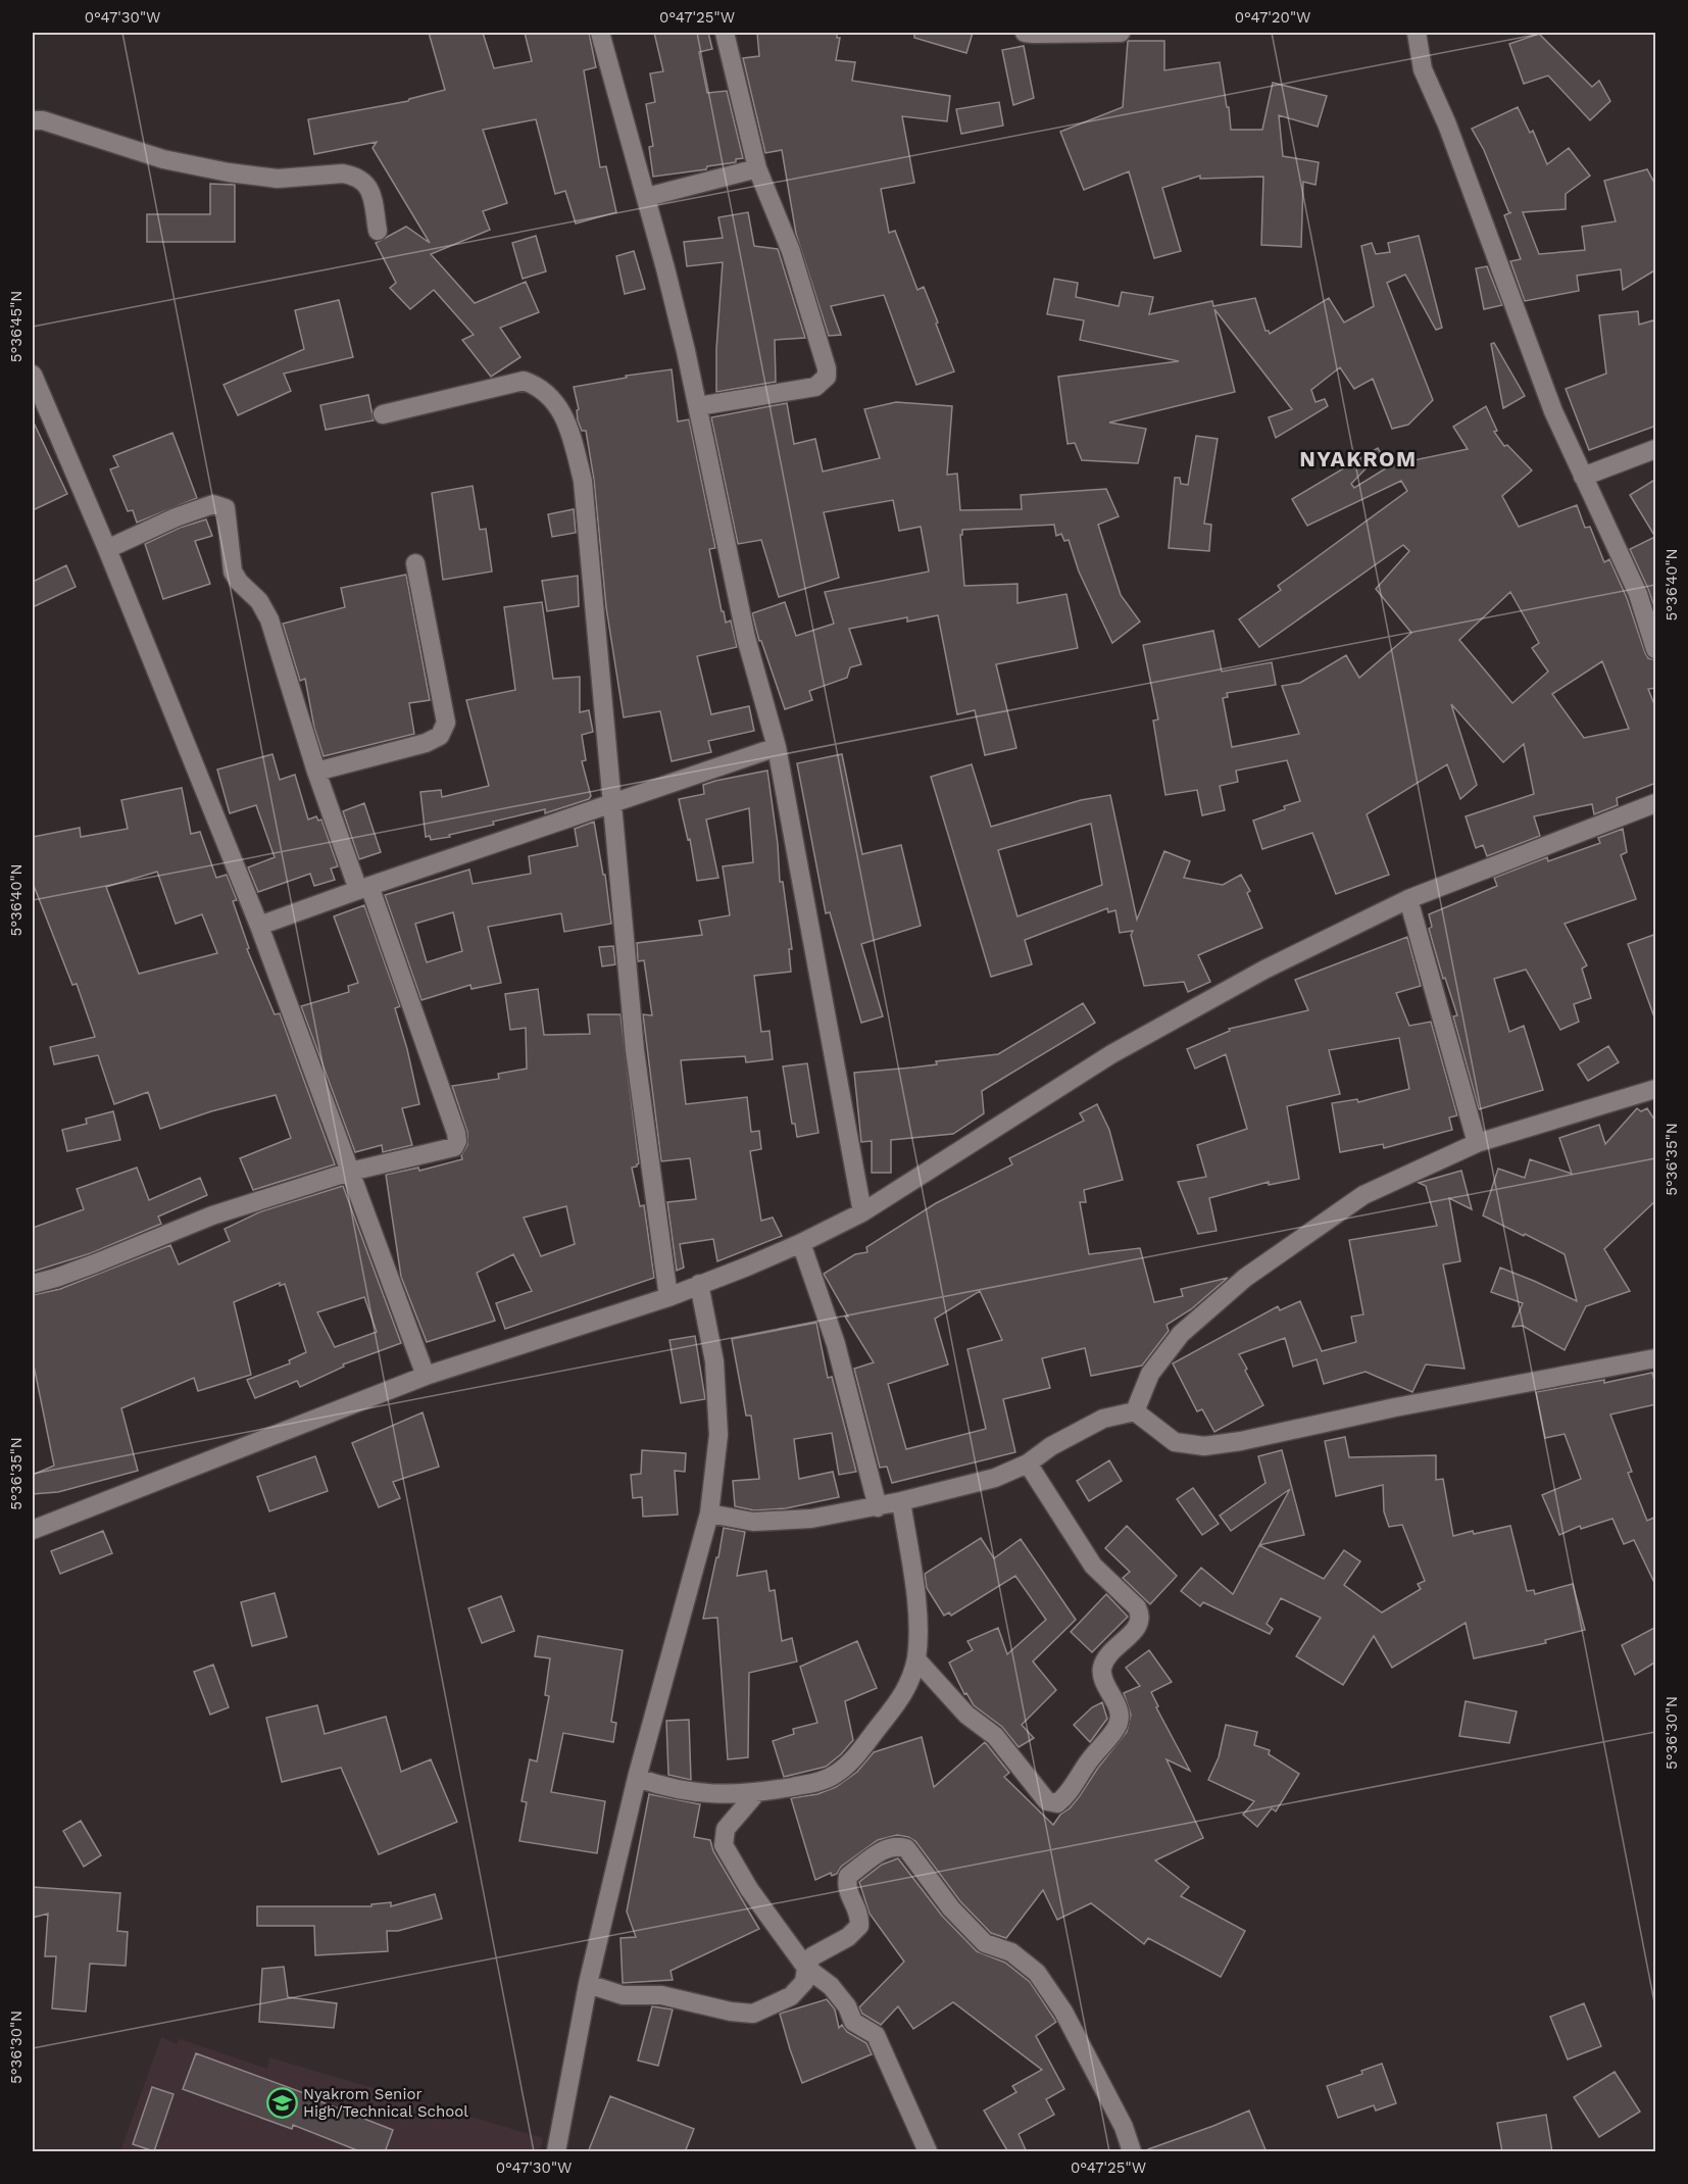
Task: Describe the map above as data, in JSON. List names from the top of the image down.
{
  "districts": ["NYAKROM"],
  "places": {
    "school or university": ["Nyakrom Senior High/Technical School"]
  },
  "coordinates": [
    "0°47'30\"W",
    "0°47'25\"W",
    "0°47'20\"W",
    "5°36'45\"N",
    "5°36'40\"N",
    "5°36'35\"N",
    "5°36'30\"N"
  ]
}
